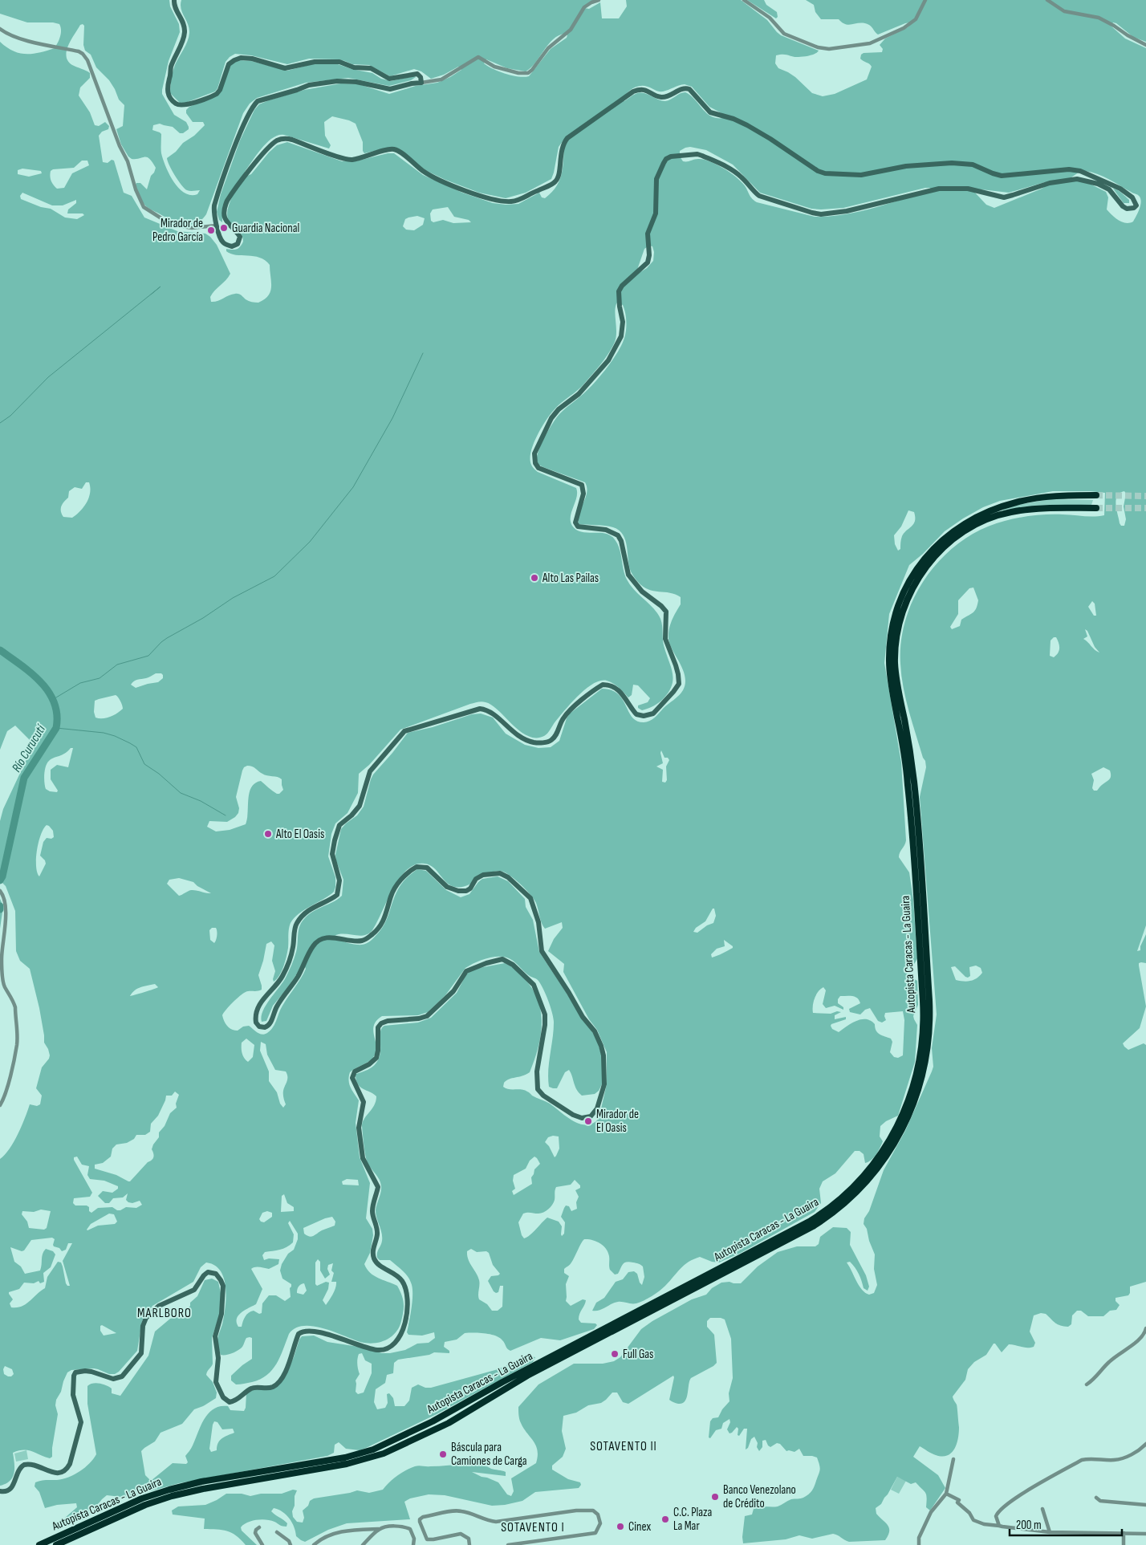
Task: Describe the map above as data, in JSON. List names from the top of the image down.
{
  "streets": {
    "highway": ["Autopista Caracas - La Guaira"]
  },
  "districts": ["MARLBORO", "SOTAVENTO II", "SOTAVENTO I"],
  "water": ["Río Curucutí"],
  "places": [
    "Guardia Nacional",
    "Mirador de Pedro García",
    "Alto Las Pailas",
    "Alto El Oasis",
    "Mirador de El Oasis",
    "Full Gas",
    "Báscula para Camiones de Carga",
    "Banco Venezolano de Crédito",
    "C.C. Plaza La Mar",
    "Cinex"
  ],
  "scale_bar": "200 m"
}
